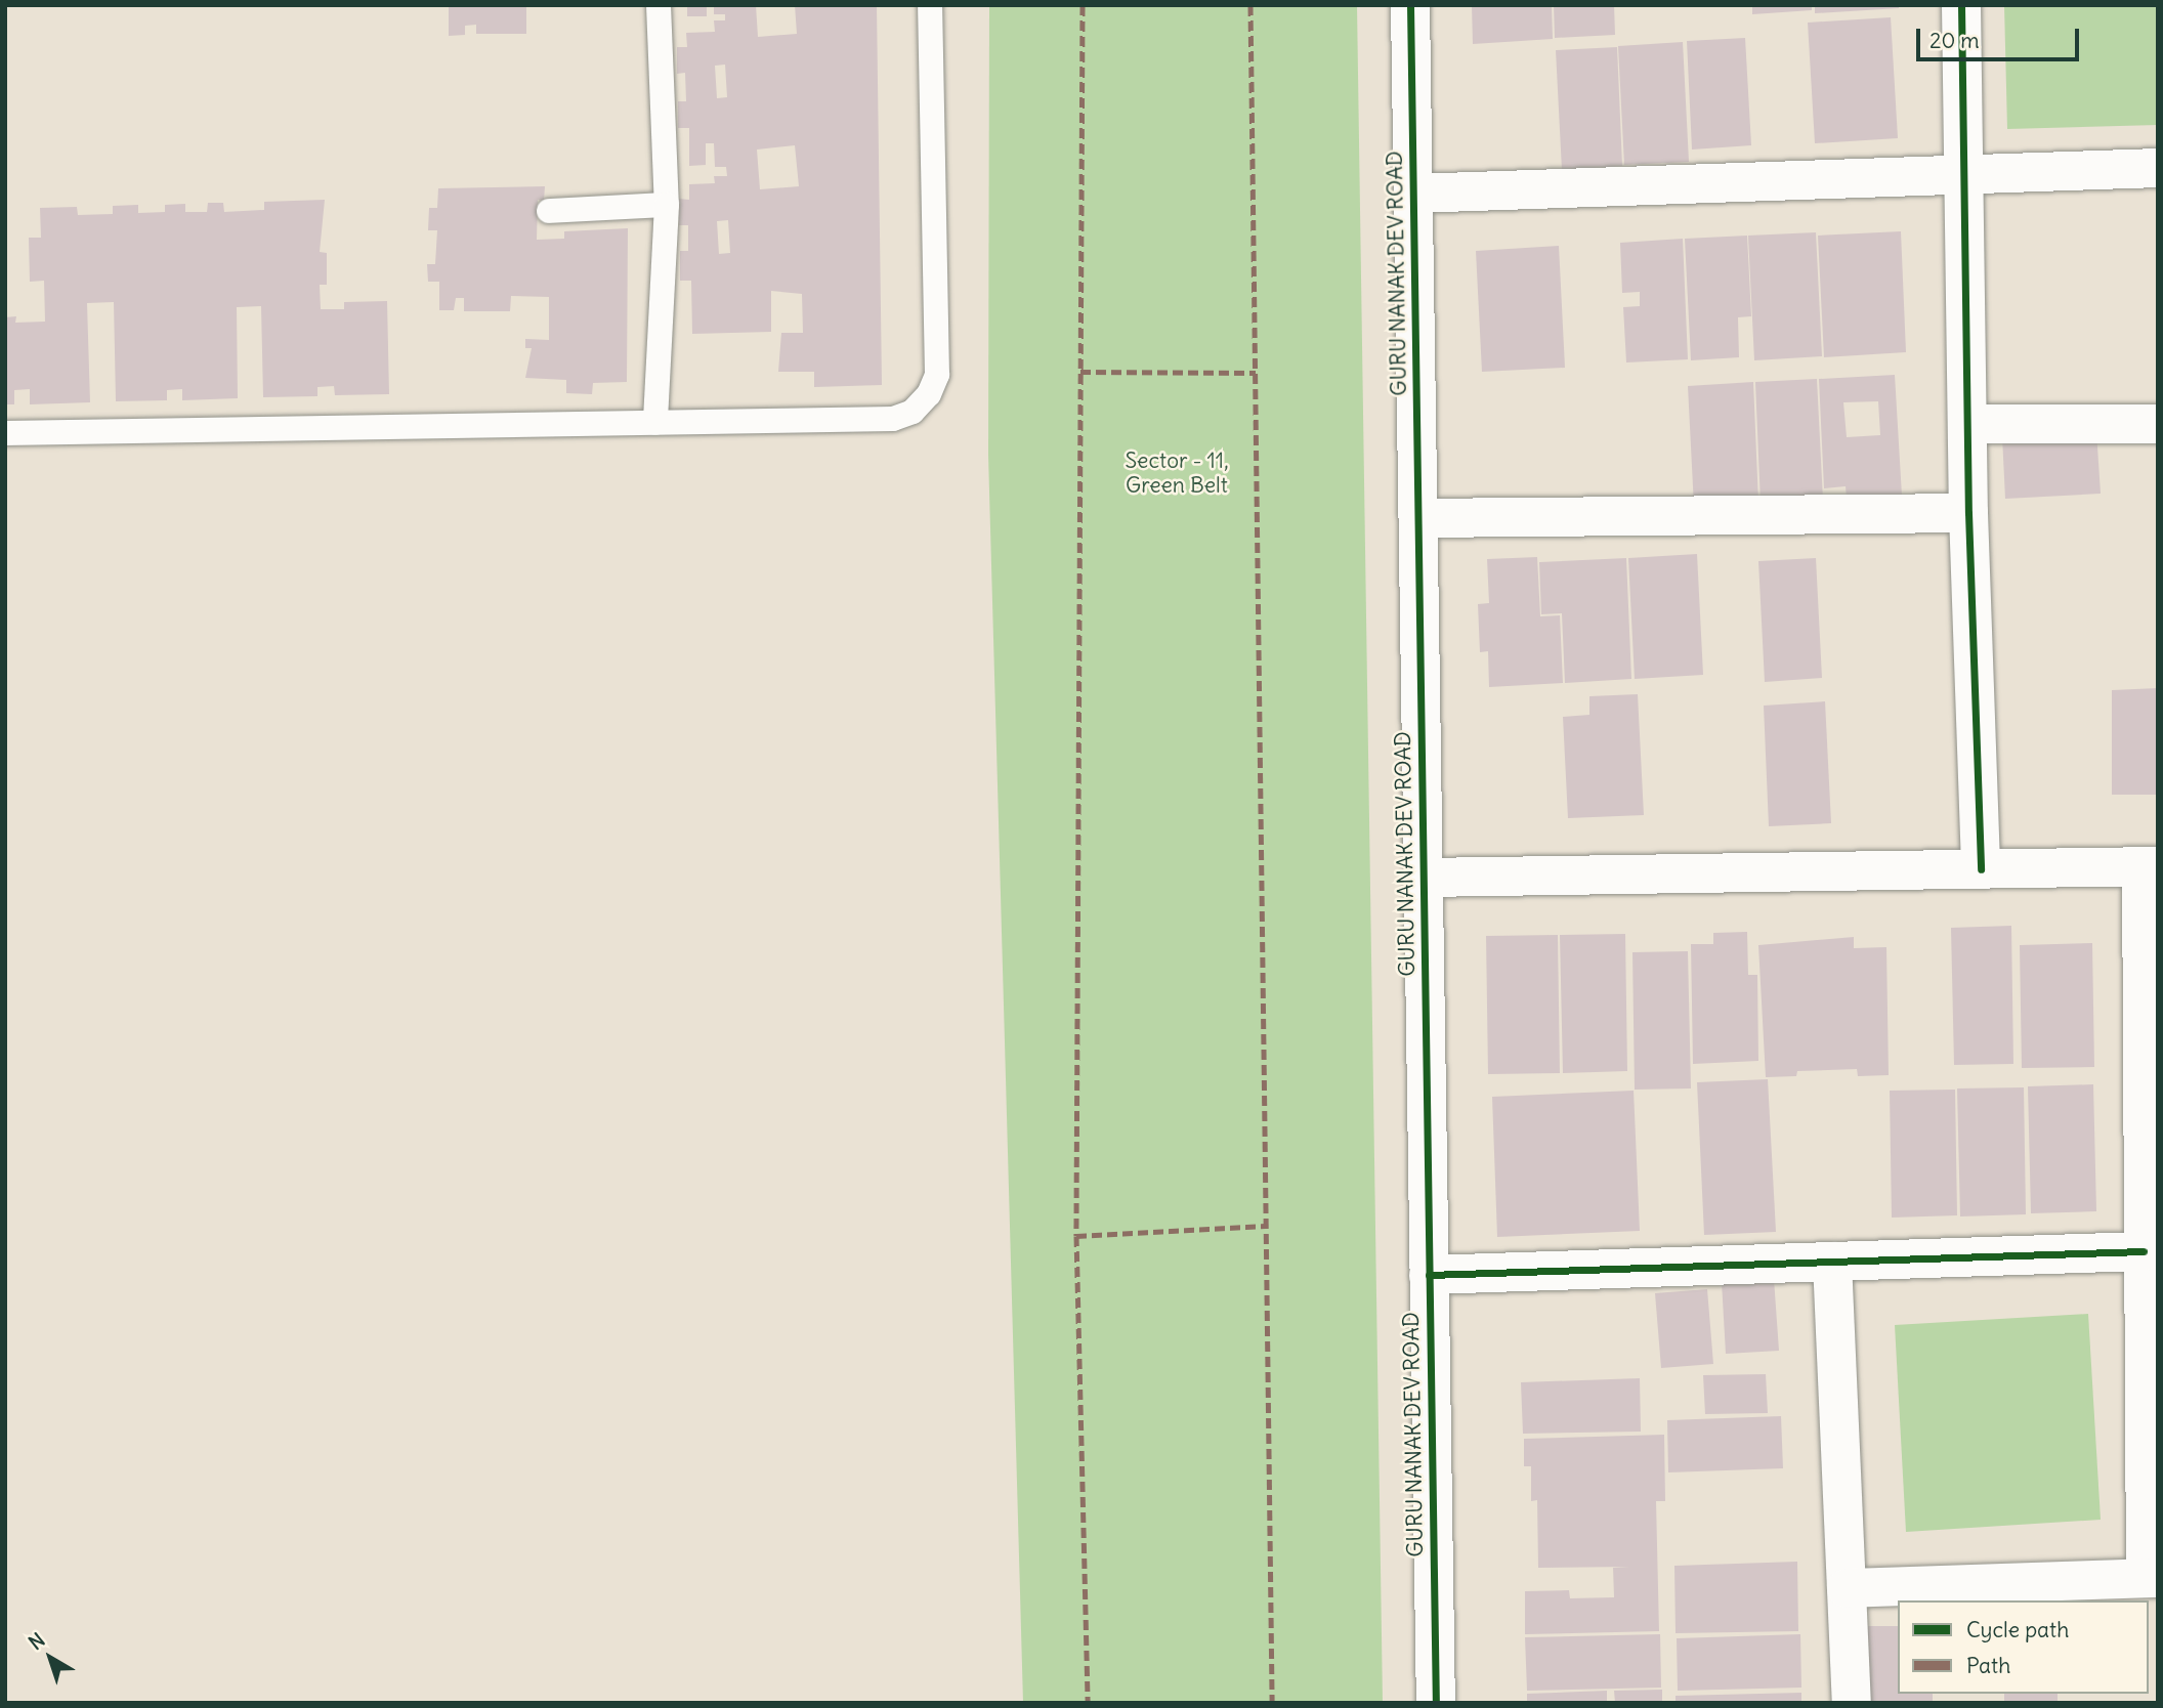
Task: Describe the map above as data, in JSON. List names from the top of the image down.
{
  "streets": {
    "street": ["GURU NANAK DEV ROAD"]
  },
  "parks": ["Sector - 11, Green Belt"],
  "legend": ["Cycle path", "Path"],
  "scale_bar": "20 m",
  "north": "top left"
}
